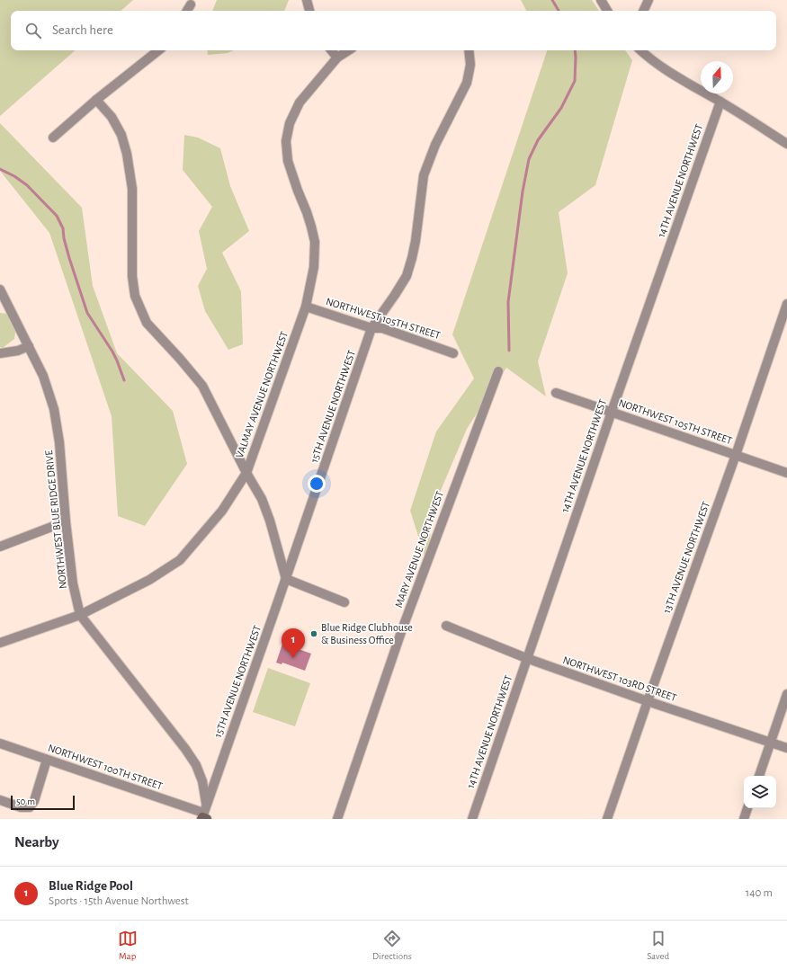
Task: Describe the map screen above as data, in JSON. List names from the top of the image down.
{
  "streets": {
    "street": [
      "14TH AVENUE NORTHWEST",
      "NORTHWEST 105TH STREET",
      "VALMAY AVENUE NORTHWEST",
      "15TH AVENUE NORTHWEST",
      "NORTHWEST BLUE RIDGE DRIVE",
      "MARY AVENUE NORTHWEST",
      "13TH AVENUE NORTHWEST",
      "NORTHWEST 103RD STREET",
      "NORTHWEST 100TH STREET"
    ]
  },
  "crossings": [
    ["14TH AVENUE NORTHWEST", "NORTHWEST 105TH STREET"],
    ["14TH AVENUE NORTHWEST", "NORTHWEST 103RD STREET"],
    ["NORTHWEST 105TH STREET", "VALMAY AVENUE NORTHWEST"],
    ["NORTHWEST 105TH STREET", "15TH AVENUE NORTHWEST"],
    ["NORTHWEST 105TH STREET", "13TH AVENUE NORTHWEST"],
    ["VALMAY AVENUE NORTHWEST", "NORTHWEST BLUE RIDGE DRIVE"],
    ["15TH AVENUE NORTHWEST", "NORTHWEST BLUE RIDGE DRIVE"],
    ["15TH AVENUE NORTHWEST", "NORTHWEST 100TH STREET"],
    ["NORTHWEST BLUE RIDGE DRIVE", "NORTHWEST 100TH STREET"],
    ["13TH AVENUE NORTHWEST", "NORTHWEST 103RD STREET"]
  ],
  "places": ["Blue Ridge Clubhouse & Business Office"],
  "scale_bar": "50 m",
  "north": "top",
  "page": {
    "search": "Search here",
    "pins": "1",
    "scale": "50 m",
    "heading": "Nearby",
    "list": [
      {
        "mark": "1",
        "name": "Blue Ridge Pool",
        "note": "Sports · 15th Avenue Northwest",
        "value": "140 m"
      }
    ],
    "nav": ["Map", "Directions", "Saved"]
  }
}
